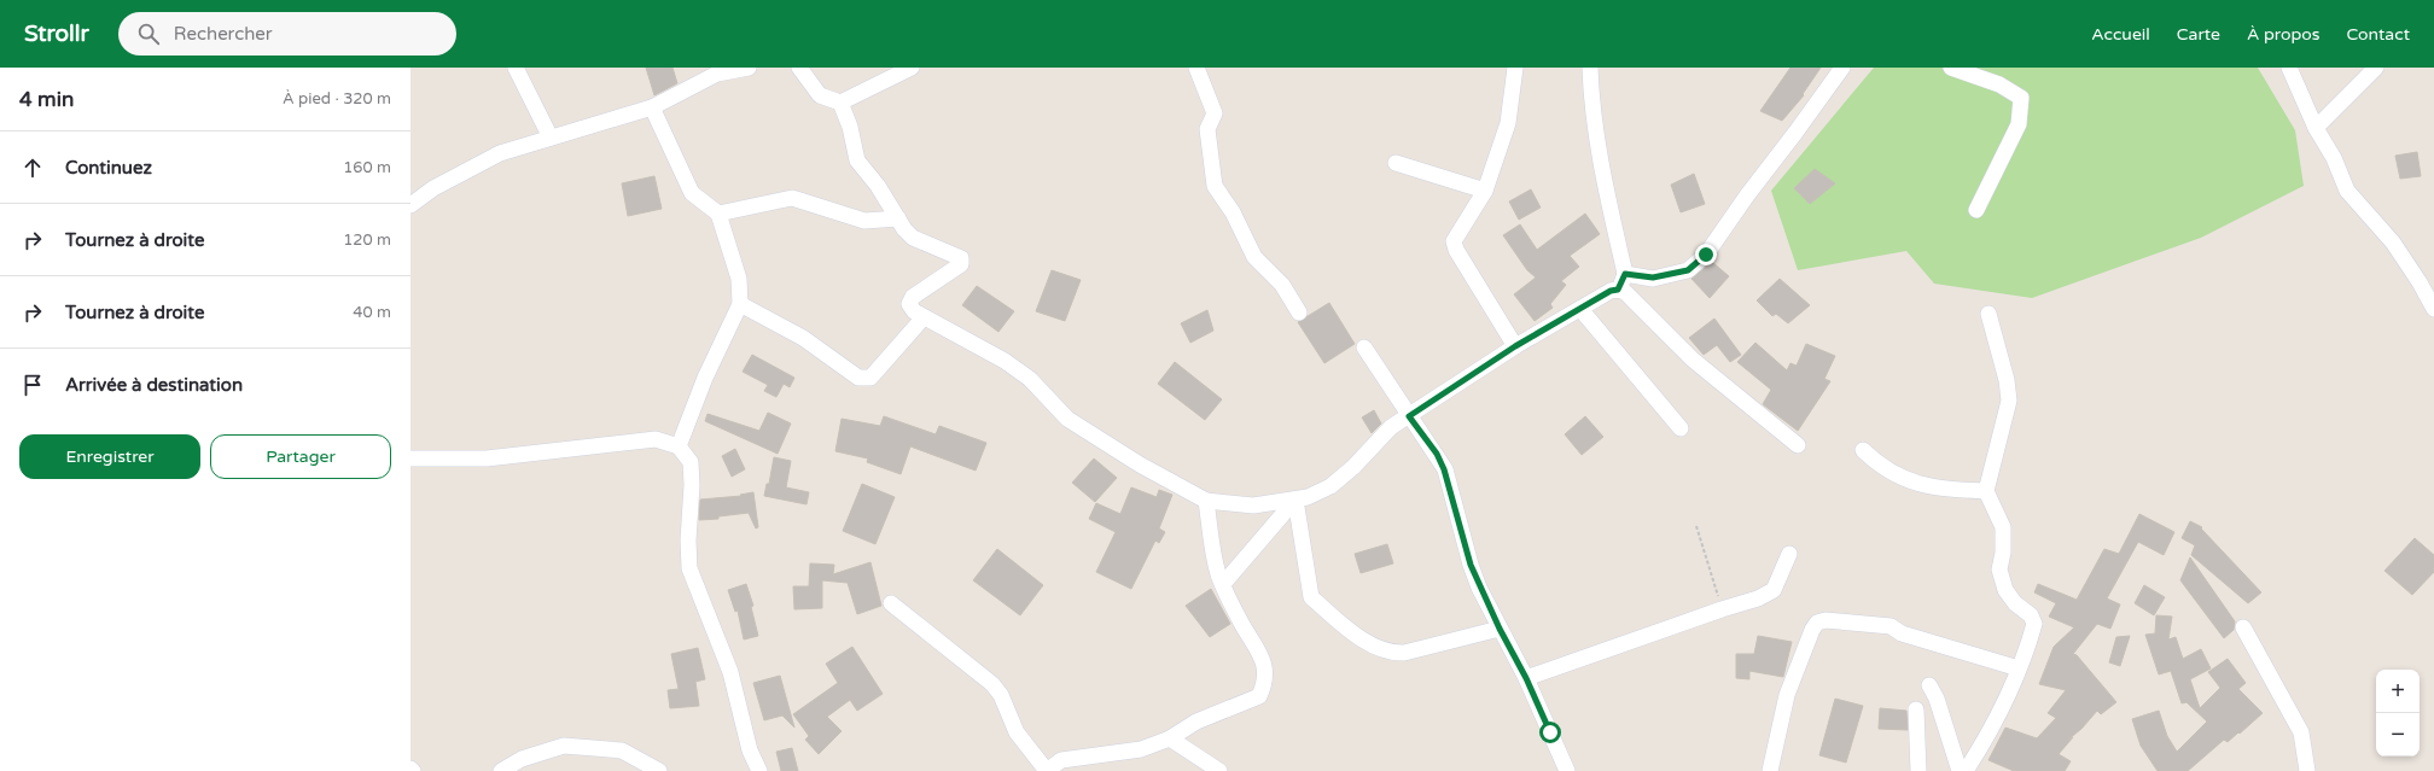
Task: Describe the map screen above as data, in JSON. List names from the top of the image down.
{
  "page": {
    "header": "Strollr",
    "search": "Rechercher",
    "nav": [
      "Accueil",
      "Carte",
      "À propos",
      "Contact"
    ],
    "heading": ["4 min", "À pied · 320 m"],
    "list": [
      ["Continuez", "160 m"],
      ["Tournez à droite", "120 m"],
      ["Tournez à droite", "40 m"],
      "Arrivée à destination"
    ],
    "buttons": ["Enregistrer", "Partager"],
    "map_buttons": ["+", "−"]
  }
}
